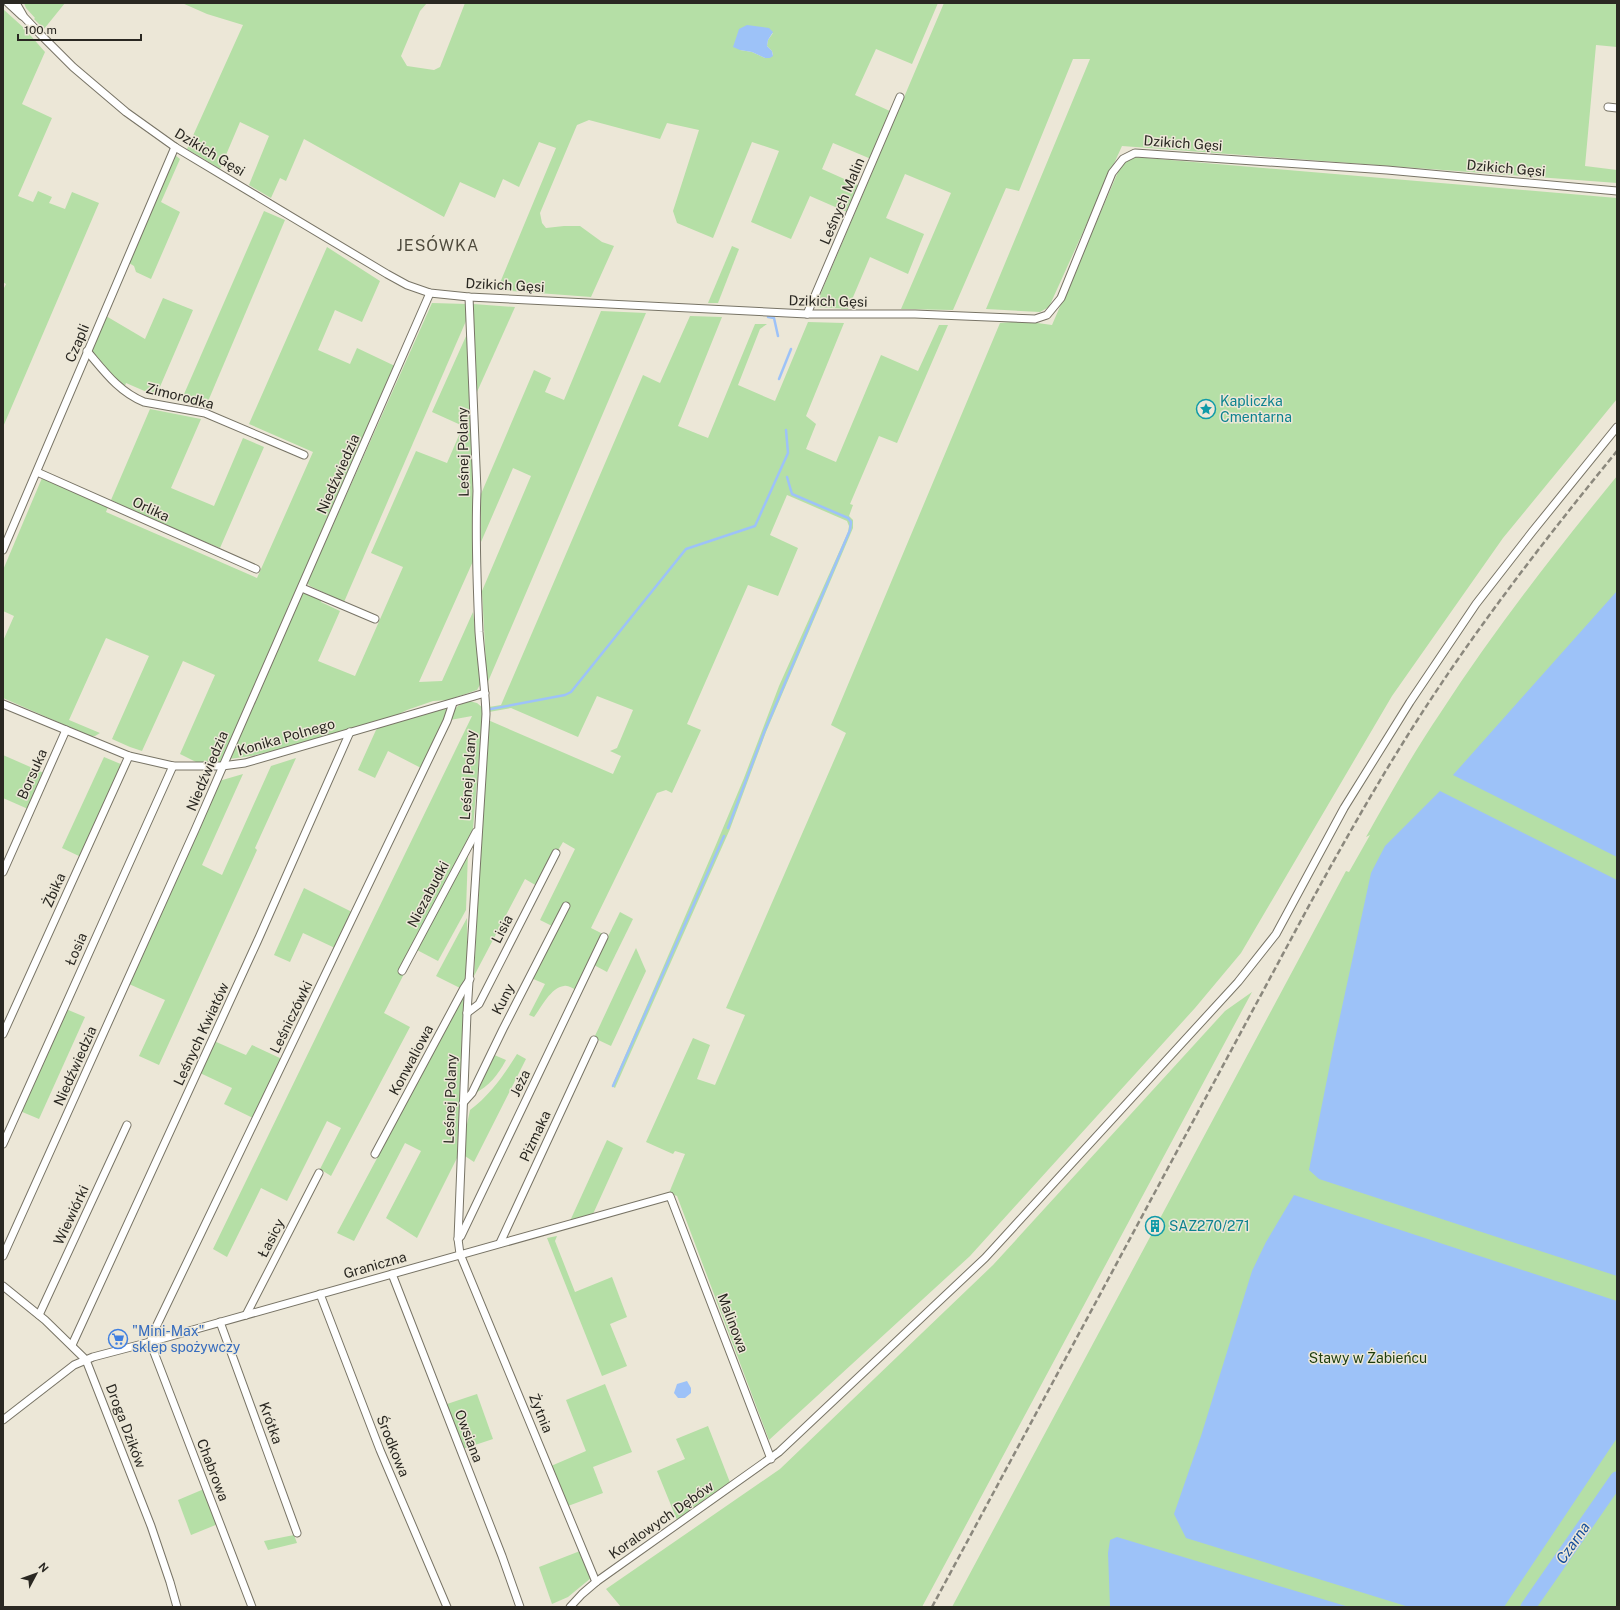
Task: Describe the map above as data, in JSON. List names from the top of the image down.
{
  "streets": {
    "street": [
      "Dzikich Gęsi",
      "Leśnych Malin",
      "Czapli",
      "Zimorodka",
      "Leśnej Polany",
      "Niedźwiedzia",
      "Orlika",
      "Konika Polnego",
      "Borsuka",
      "Żbika",
      "Niezabudki",
      "Lisia",
      "Łosia",
      "Kuny",
      "Leśniczówki",
      "Leśnych Kwiatów",
      "Konwaliowa",
      "Jeża",
      "Piżmaka",
      "Wiewiórki",
      "Łasicy",
      "Graniczna",
      "Malinowa",
      "Żytnia",
      "Krótka",
      "Droga Dzików",
      "Owsiana",
      "Środkowa",
      "Chabrowa",
      "Koralowych Dębów"
    ]
  },
  "crossings": [
    ["Dzikich Gęsi", "Leśnych Malin"],
    ["Dzikich Gęsi", "Czapli"],
    ["Dzikich Gęsi", "Leśnej Polany"],
    ["Dzikich Gęsi", "Niedźwiedzia"],
    ["Czapli", "Zimorodka"],
    ["Czapli", "Orlika"],
    ["Leśnej Polany", "Konika Polnego"],
    ["Leśnej Polany", "Niezabudki"],
    ["Leśnej Polany", "Lisia"],
    ["Leśnej Polany", "Kuny"],
    ["Leśnej Polany", "Konwaliowa"],
    ["Leśnej Polany", "Jeża"],
    ["Leśnej Polany", "Graniczna"],
    ["Leśnej Polany", "Żytnia"],
    ["Niedźwiedzia", "Konika Polnego"],
    ["Konika Polnego", "Borsuka"],
    ["Konika Polnego", "Żbika"],
    ["Konika Polnego", "Łosia"],
    ["Konika Polnego", "Leśniczówki"],
    ["Konika Polnego", "Leśnych Kwiatów"],
    ["Leśniczówki", "Graniczna"],
    ["Leśniczówki", "Chabrowa"],
    ["Leśnych Kwiatów", "Droga Dzików"],
    ["Piżmaka", "Graniczna"],
    ["Wiewiórki", "Droga Dzików"],
    ["Łasicy", "Graniczna"],
    ["Graniczna", "Malinowa"],
    ["Graniczna", "Żytnia"],
    ["Graniczna", "Krótka"],
    ["Graniczna", "Droga Dzików"],
    ["Graniczna", "Owsiana"],
    ["Graniczna", "Środkowa"],
    ["Graniczna", "Chabrowa"],
    ["Malinowa", "Koralowych Dębów"],
    ["Żytnia", "Koralowych Dębów"]
  ],
  "districts": ["JESÓWKA"],
  "water": ["Czarna"],
  "parks": ["Stawy w Żabieńcu"],
  "places": {
    "place": ["Kapliczka Cmentarna"],
    "building": ["SAZ270/271"],
    "supermarket": ["\"Mini-Max\" sklep spożywczy"]
  },
  "scale_bar": "100 m",
  "north": "top right"
}
